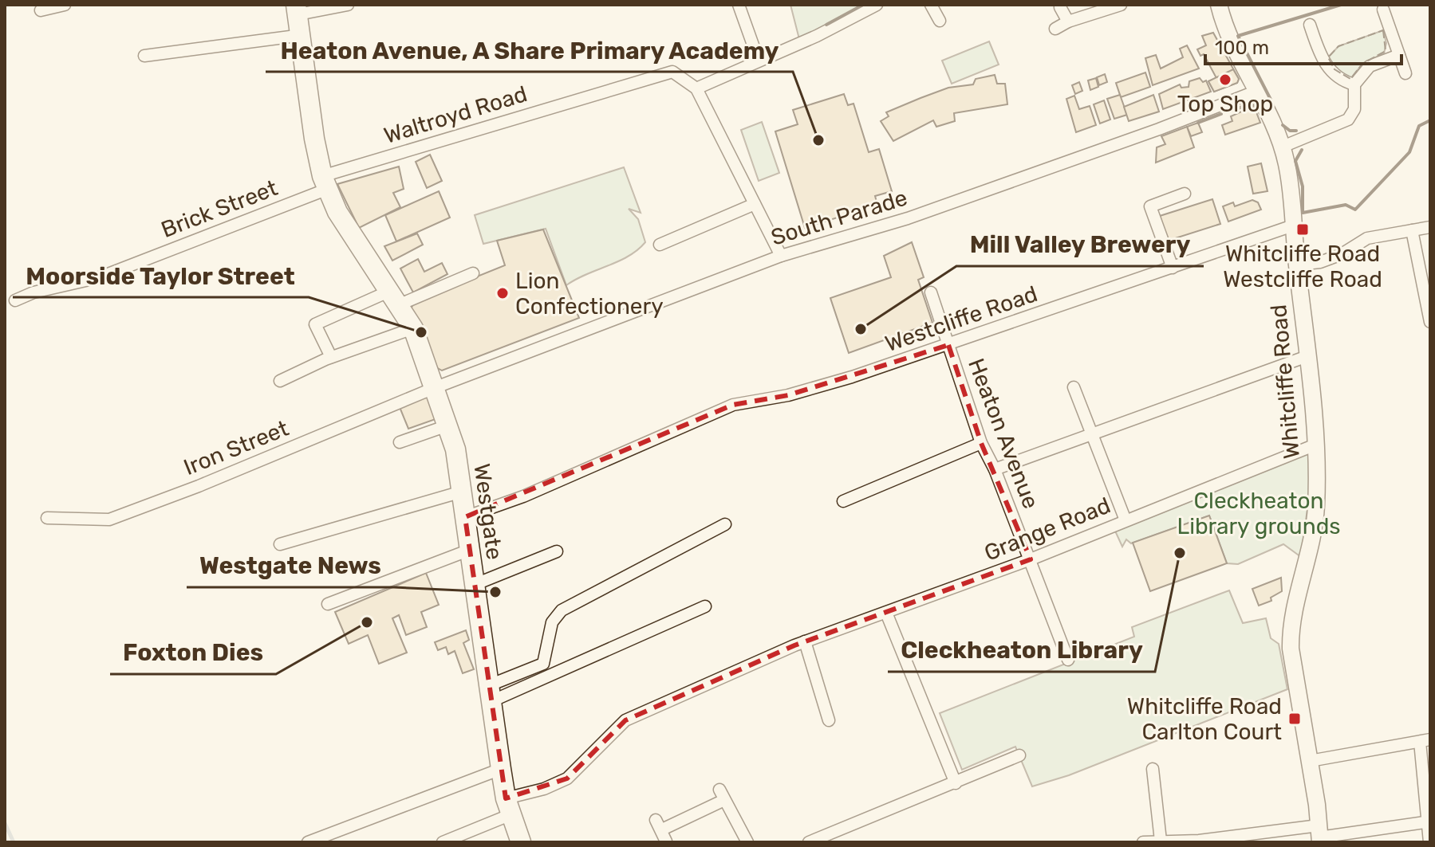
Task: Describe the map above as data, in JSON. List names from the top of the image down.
{
  "streets": {
    "main road": ["Whitcliffe Road", "Westgate"],
    "street": [
      "Waltroyd Road",
      "Brick Street",
      "South Parade",
      "Westcliffe Road",
      "Heaton Avenue",
      "Iron Street",
      "Grange Road"
    ]
  },
  "crossings": [
    ["Waltroyd Road", "Brick Street"],
    ["Waltroyd Road", "Westgate"],
    ["Brick Street", "Westgate"],
    ["South Parade", "Whitcliffe Road"],
    ["South Parade", "Iron Street"],
    ["South Parade", "Westgate"],
    ["Westcliffe Road", "Whitcliffe Road"],
    ["Westcliffe Road", "Heaton Avenue"],
    ["Westcliffe Road", "Westgate"],
    ["Whitcliffe Road", "Grange Road"],
    ["Heaton Avenue", "Grange Road"],
    ["Iron Street", "Westgate"],
    ["Westgate", "Grange Road"]
  ],
  "parks": ["Cleckheaton Library grounds"],
  "places": {
    "other": [
      "Top Shop",
      "Heaton Avenue, A Share Primary Academy",
      "Lion Confectionery",
      "Mill Valley Brewery",
      "Moorside Taylor Street",
      "Cleckheaton Library",
      "Westgate News",
      "Foxton Dies"
    ],
    "transit": ["Whitcliffe Road Westcliffe Road", "Whitcliffe Road Carlton Court"]
  },
  "scale_bar": "100 m"
}
